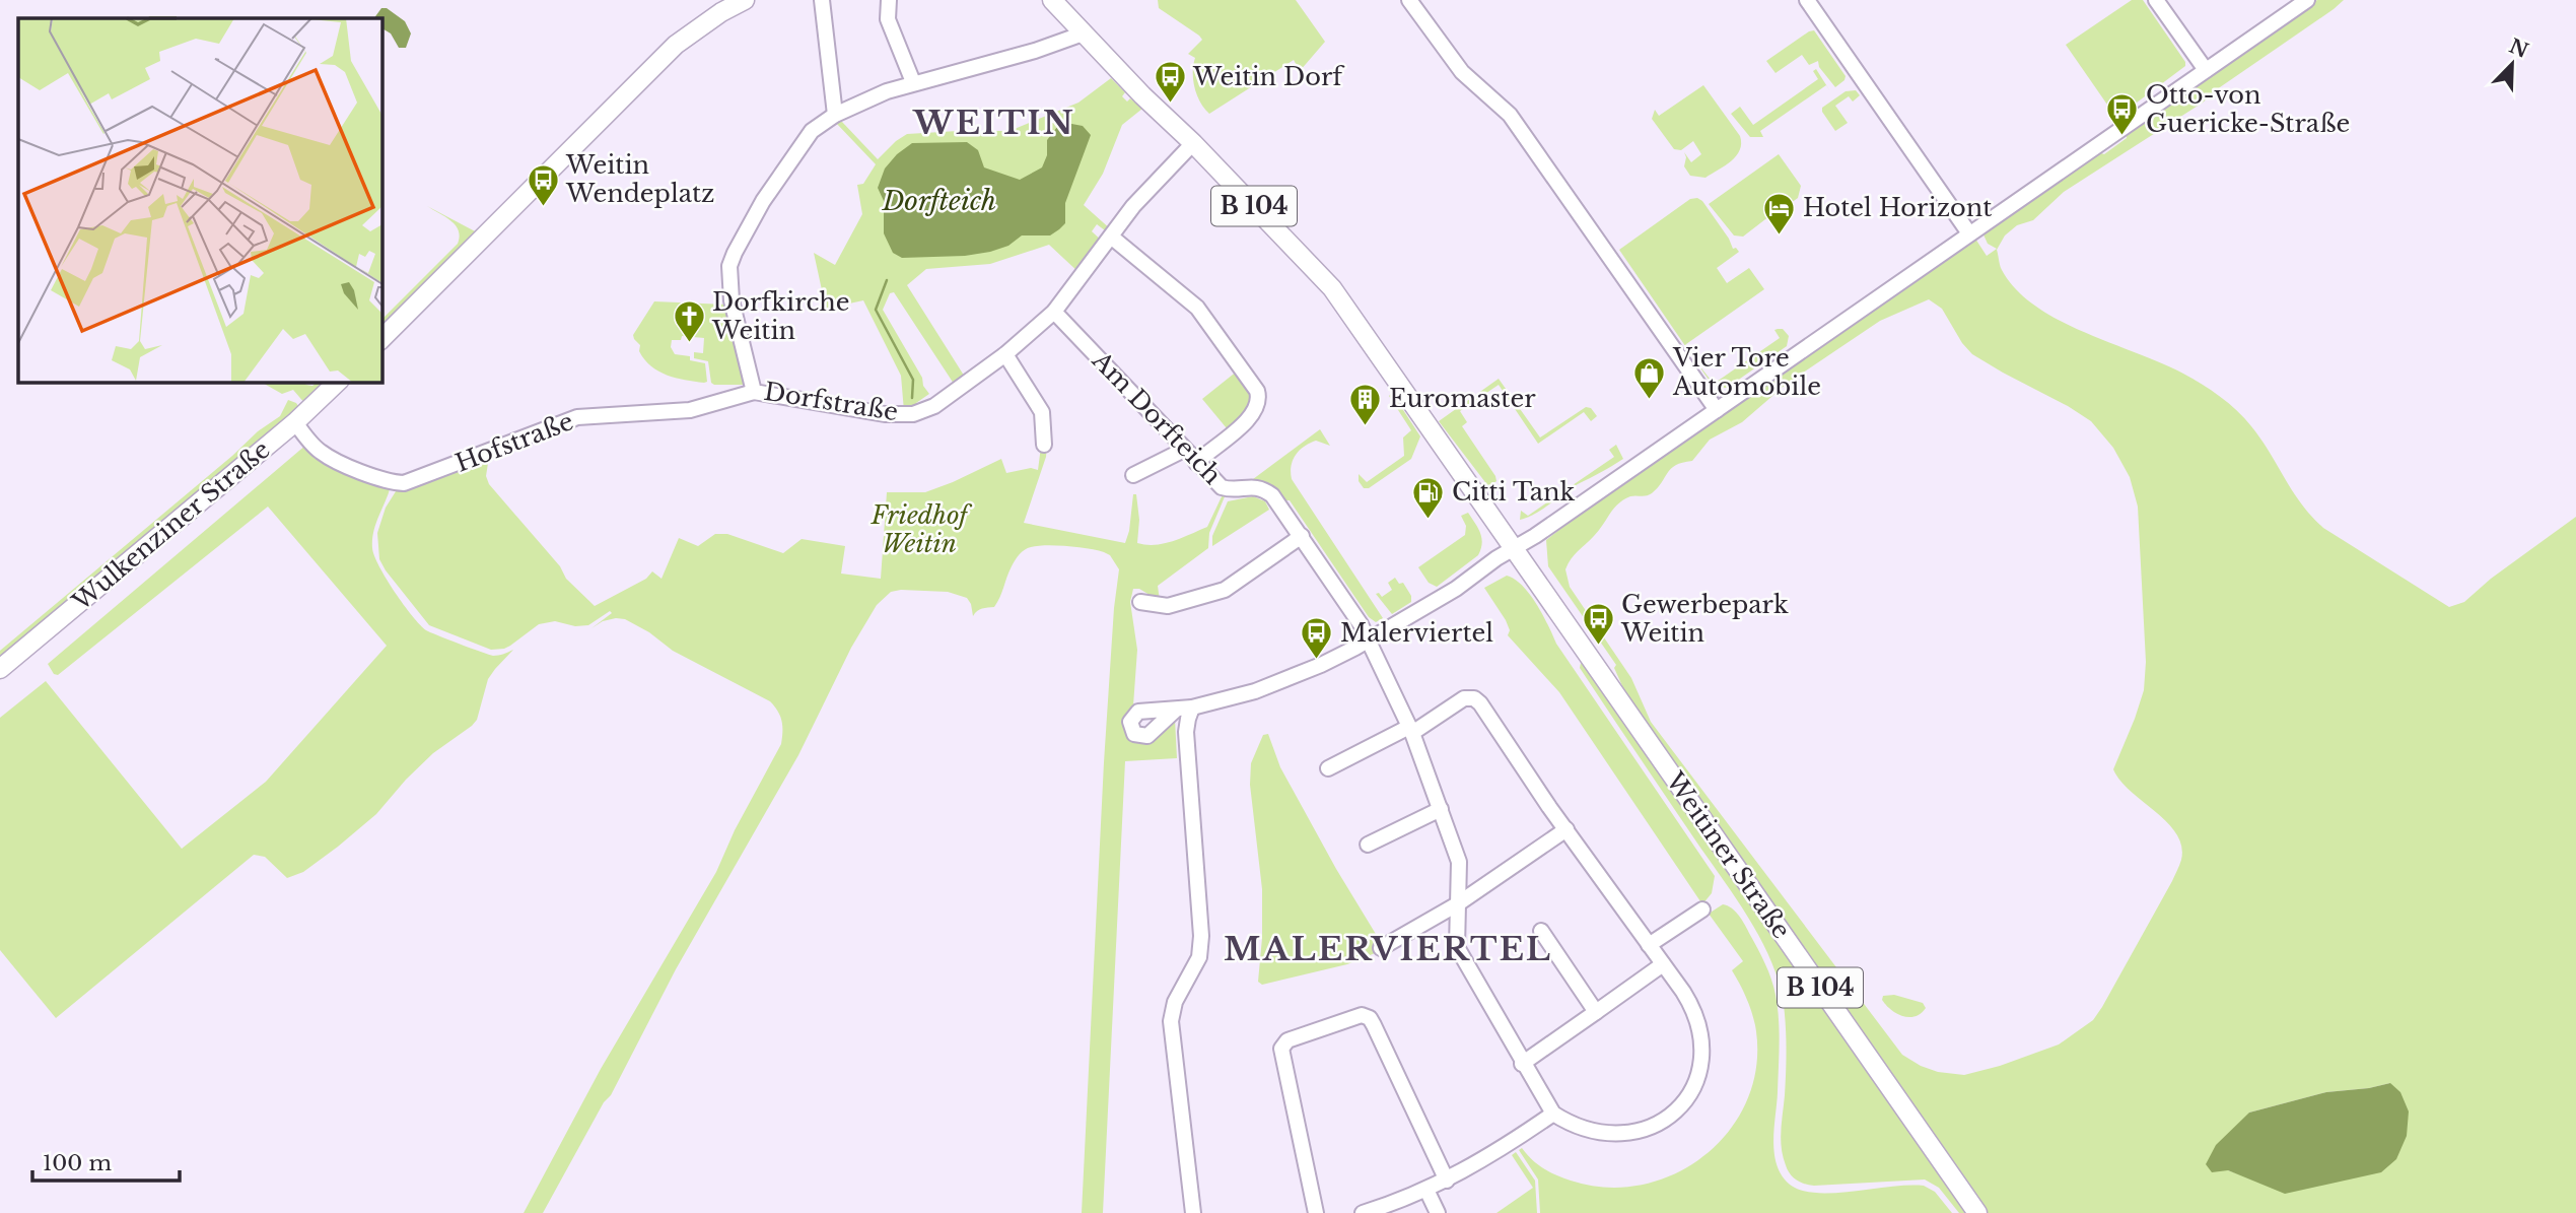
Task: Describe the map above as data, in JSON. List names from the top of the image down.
{
  "streets": {
    "main road": ["B 104", "Wulkenziner Straße", "Weitiner Straße"],
    "street": ["Dorfstraße", "Am Dorfteich", "Hofstraße"]
  },
  "crossings": [
    ["B 104", "Dorfstraße"],
    ["B 104", "Weitiner Straße"],
    ["Dorfstraße", "Am Dorfteich"],
    ["Dorfstraße", "Hofstraße"],
    ["Hofstraße", "Wulkenziner Straße"]
  ],
  "districts": ["WEITIN", "MALERVIERTEL"],
  "water": ["Dorfteich"],
  "parks": ["Friedhof Weitin"],
  "places": {
    "bus stop": [
      "Weitin Dorf",
      "Otto-von Guericke-Straße",
      "Weitin Wendeplatz",
      "Gewerbepark Weitin",
      "Malerviertel"
    ],
    "hotel": ["Hotel Horizont"],
    "church": ["Dorfkirche Weitin"],
    "shop": ["Vier Tore Automobile"],
    "building": ["Euromaster"],
    "fuel station": ["Citti Tank"]
  },
  "scale_bar": "100 m",
  "north": "top right"
}
